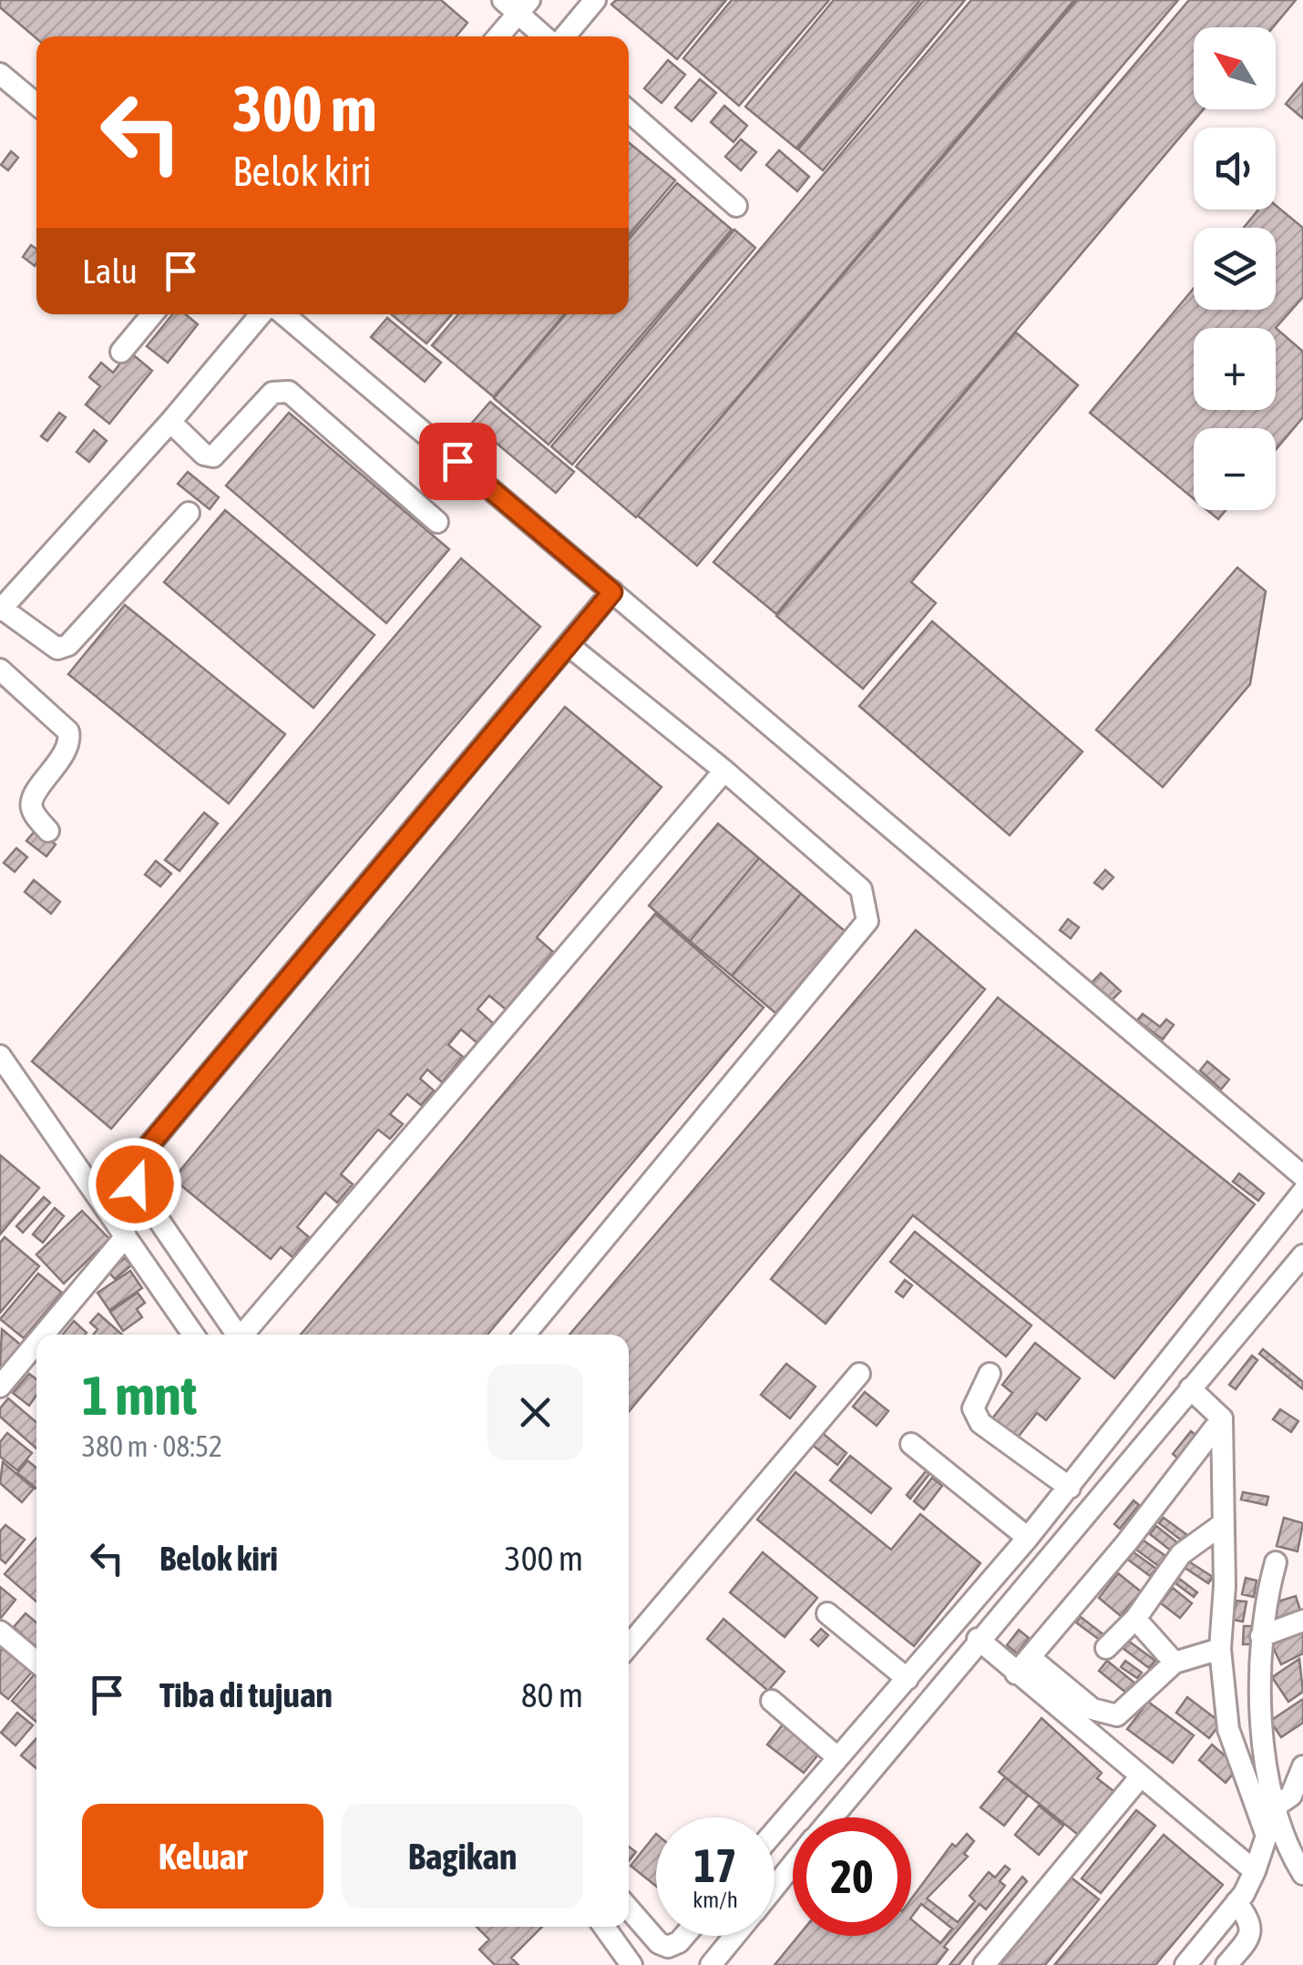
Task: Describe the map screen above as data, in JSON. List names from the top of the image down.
{
  "north": "top left",
  "page": {
    "map_buttons": ["+", "−"],
    "turn": ["300 m", "Belok kiri"],
    "then": "Lalu",
    "heading": ["1 mnt", "380 m · 08:52"],
    "list": [
      {
        "name": "Belok kiri",
        "value": "300 m"
      },
      {
        "name": "Tiba di tujuan",
        "value": "80 m"
      }
    ],
    "buttons": ["Keluar", "Bagikan"],
    "speed": "17 km/h",
    "limit": "20"
  }
}
